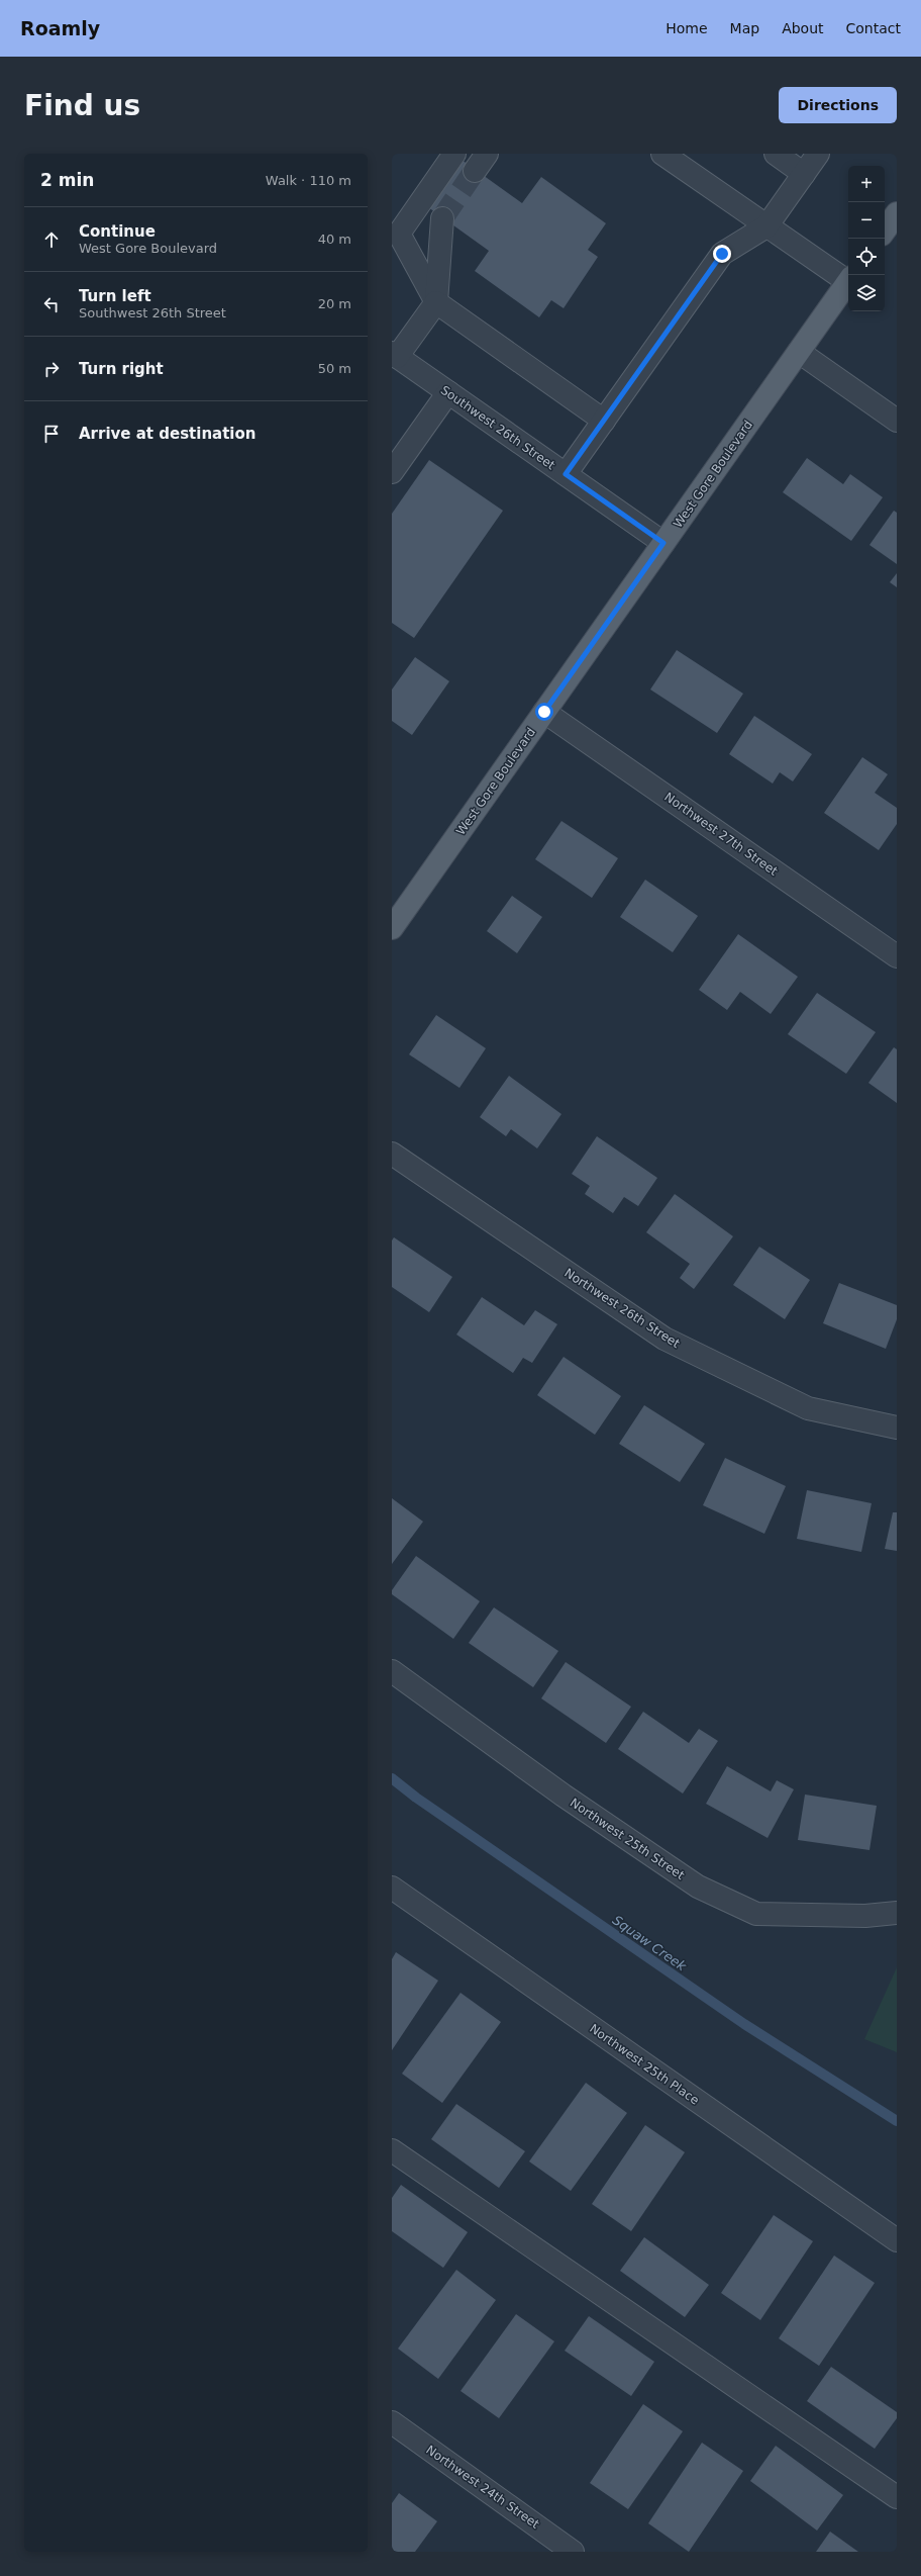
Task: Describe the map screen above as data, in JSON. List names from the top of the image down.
{
  "streets": {
    "main road": ["West Gore Boulevard"],
    "street": [
      "Southwest 26th Street",
      "Northwest 27th Street",
      "Northwest 26th Street",
      "Northwest 25th Street",
      "Northwest 25th Place",
      "Northwest 24th Street"
    ]
  },
  "crossings": [
    ["Southwest 26th Street", "West Gore Boulevard"],
    ["West Gore Boulevard", "Northwest 27th Street"]
  ],
  "water": ["Squaw Creek"],
  "page": {
    "header": "Roamly",
    "nav": [
      "Home",
      "Map",
      "About",
      "Contact"
    ],
    "buttons": "Directions",
    "title": "Find us",
    "heading": ["2 min", "Walk · 110 m"],
    "map_buttons": ["+", "−"],
    "list": [
      ["Continue", "West Gore Boulevard", "40 m"],
      ["Turn left", "Southwest 26th Street", "20 m"],
      ["Turn right", "50 m"],
      "Arrive at destination"
    ]
  }
}
